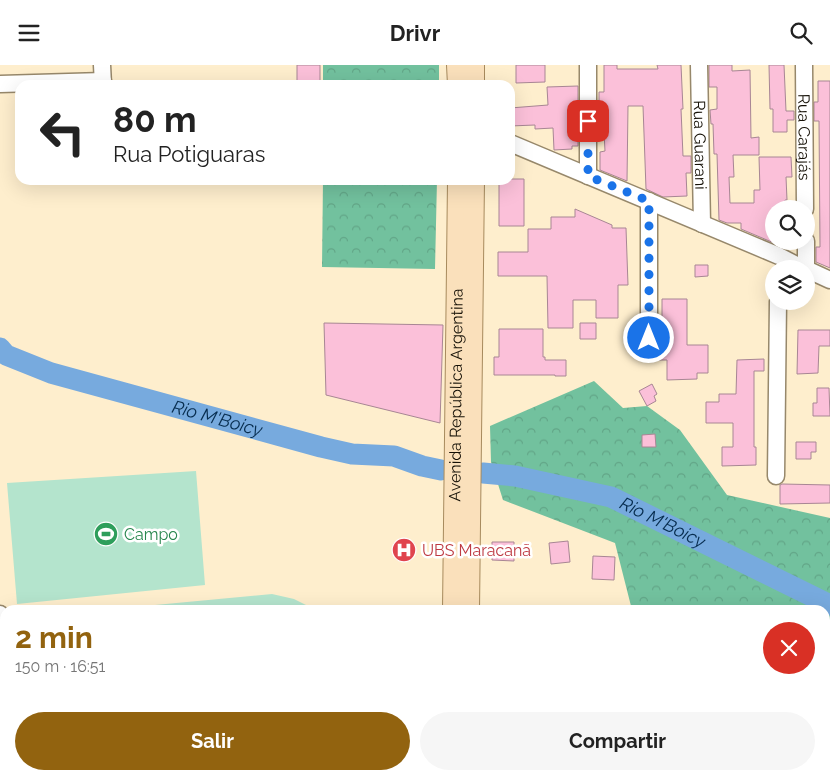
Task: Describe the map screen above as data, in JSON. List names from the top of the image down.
{
  "streets": {
    "main road": ["Avenida República Argentina"],
    "street": ["Rua Carajás", "Rua Guarani"]
  },
  "water": ["Rio M'Boicy"],
  "places": {
    "sports": ["Campo"],
    "hospital": ["UBS Maracanã"]
  },
  "page": {
    "header": "Drivr",
    "turn": ["80 m", "Rua Potiguaras"],
    "heading": ["2 min", "150 m · 16:51"],
    "buttons": ["Salir", "Compartir"]
  }
}
